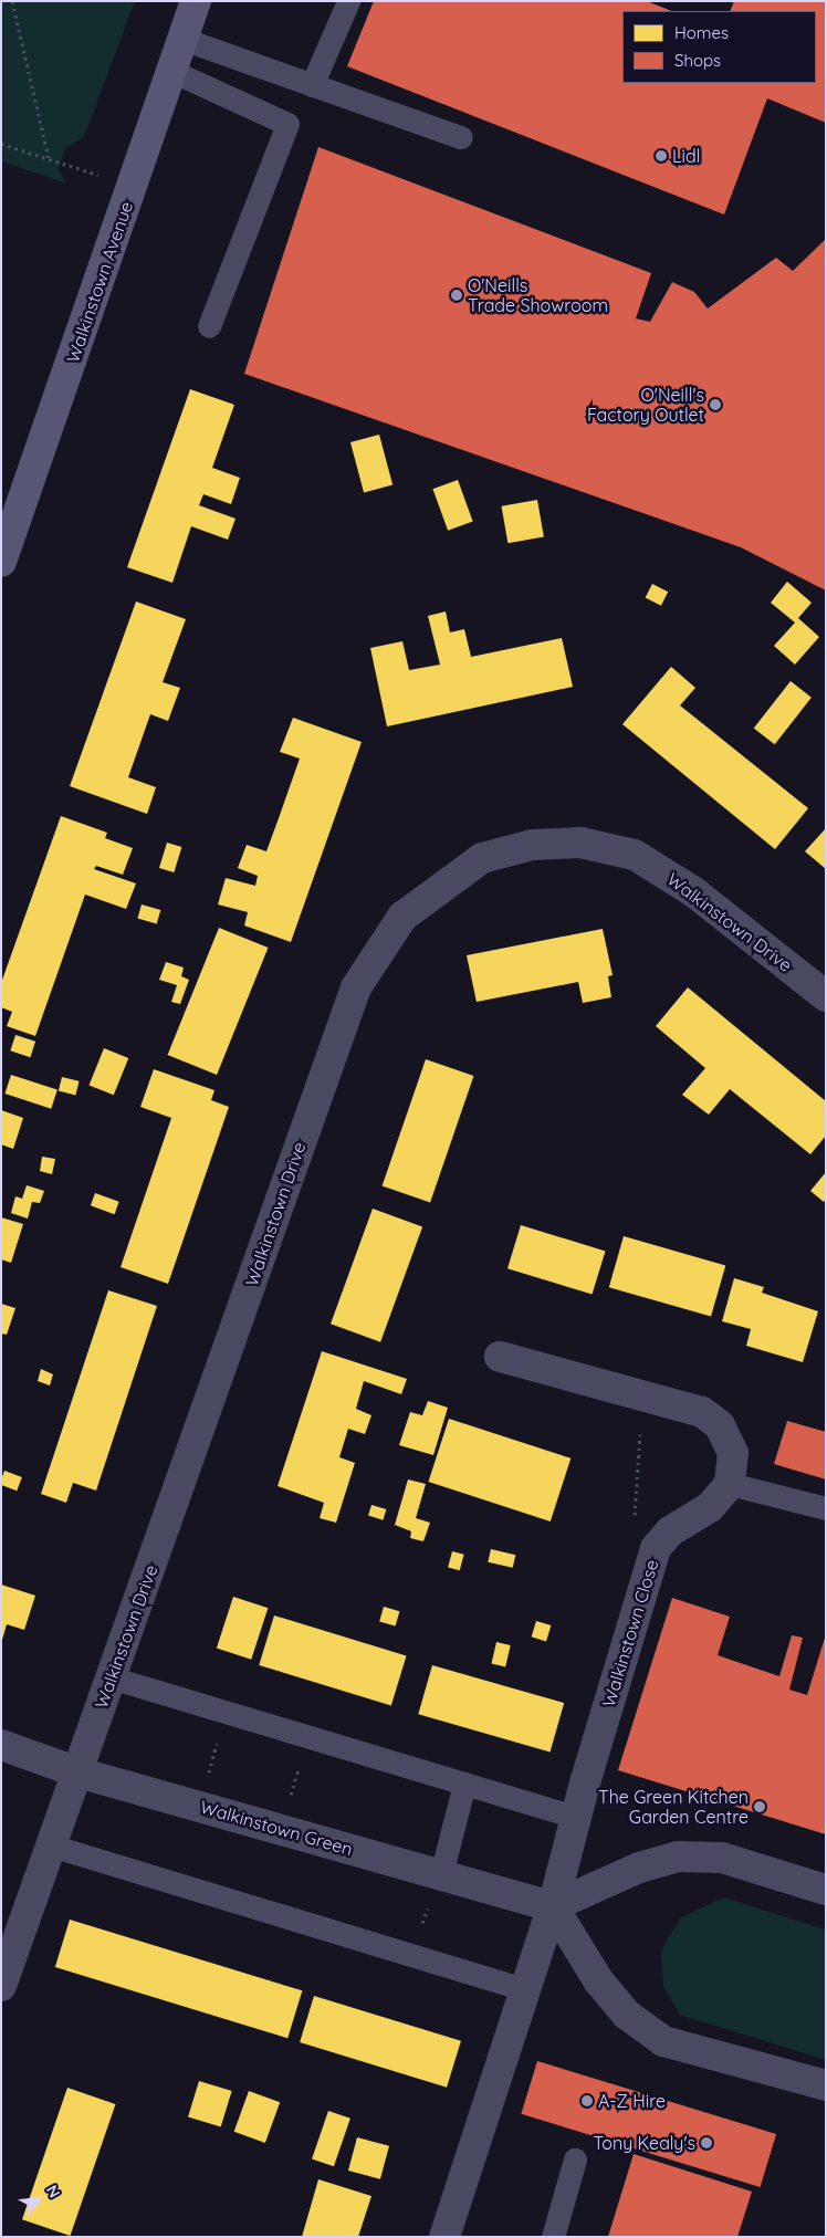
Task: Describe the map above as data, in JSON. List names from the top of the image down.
{
  "streets": {
    "main road": ["Walkinstown Avenue"],
    "street": ["Walkinstown Drive", "Walkinstown Close", "Walkinstown Green"]
  },
  "crossings": [
    ["Walkinstown Drive", "Walkinstown Green"],
    ["Walkinstown Close", "Walkinstown Green"]
  ],
  "places": [
    "Lidl",
    "O'Neills Trade Showroom",
    "O'Neill's Factory Outlet",
    "The Green Kitchen Garden Centre",
    "A-Z Hire",
    "Tony Kealy's"
  ],
  "legend": ["Homes", "Shops"],
  "north": "top right"
}
